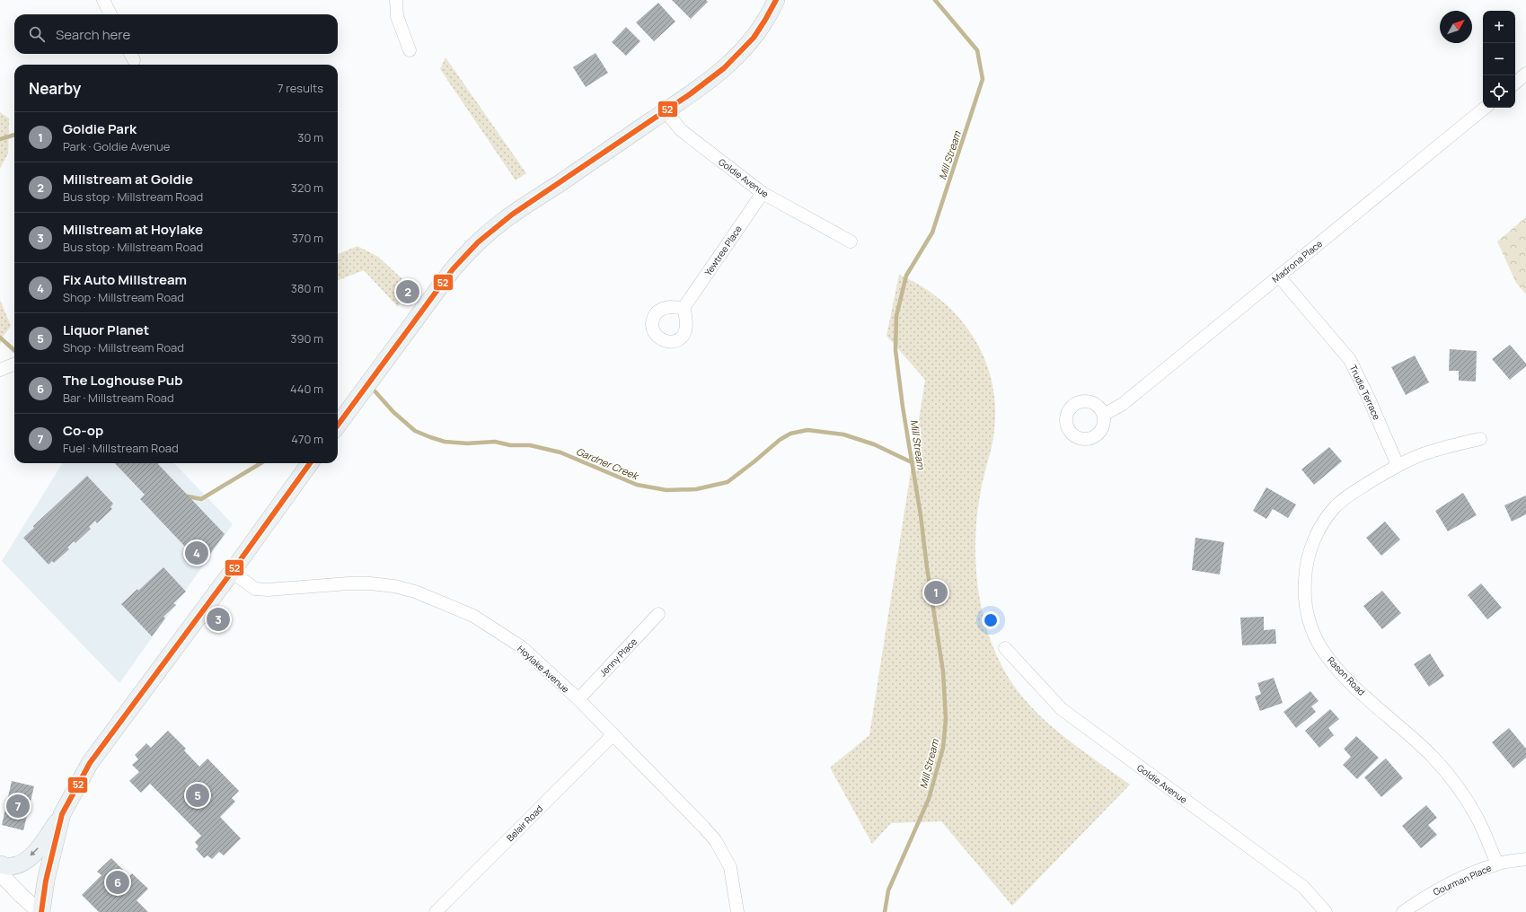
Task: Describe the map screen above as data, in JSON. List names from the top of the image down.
{
  "streets": {
    "street": [
      "Goldie Avenue",
      "Yewtree Place",
      "Madrona Place",
      "Trudie Terrace",
      "Jenny Place",
      "Hoylake Avenue",
      "Rason Road",
      "Belair Road",
      "Gourman Place"
    ]
  },
  "crossings": [
    ["Goldie Avenue", "Yewtree Place"],
    ["Madrona Place", "Trudie Terrace"],
    ["Trudie Terrace", "Rason Road"],
    ["Jenny Place", "Hoylake Avenue"],
    ["Hoylake Avenue", "Belair Road"],
    ["Rason Road", "Gourman Place"]
  ],
  "water": ["Mill Stream", "Gardner Creek"],
  "lines": ["transit line 52"],
  "north": "top right",
  "page": {
    "map_buttons": ["+", "−"],
    "search": "Search here",
    "heading": ["Nearby", "7 results"],
    "list": [
      {
        "mark": "1",
        "name": "Goldie Park",
        "note": "Park · Goldie Avenue",
        "value": "30 m"
      },
      {
        "mark": "2",
        "name": "Millstream at Goldie",
        "note": "Bus stop · Millstream Road",
        "value": "320 m"
      },
      {
        "mark": "3",
        "name": "Millstream at Hoylake",
        "note": "Bus stop · Millstream Road",
        "value": "370 m"
      },
      {
        "mark": "4",
        "name": "Fix Auto Millstream",
        "note": "Shop · Millstream Road",
        "value": "380 m"
      },
      {
        "mark": "5",
        "name": "Liquor Planet",
        "note": "Shop · Millstream Road",
        "value": "390 m"
      },
      {
        "mark": "6",
        "name": "The Loghouse Pub",
        "note": "Bar · Millstream Road",
        "value": "440 m"
      },
      {
        "mark": "7",
        "name": "Co-op",
        "note": "Fuel · Millstream Road",
        "value": "470 m"
      }
    ],
    "pins": [
      "2",
      "4",
      "1",
      "3",
      "5",
      "7",
      "6"
    ]
  }
}
